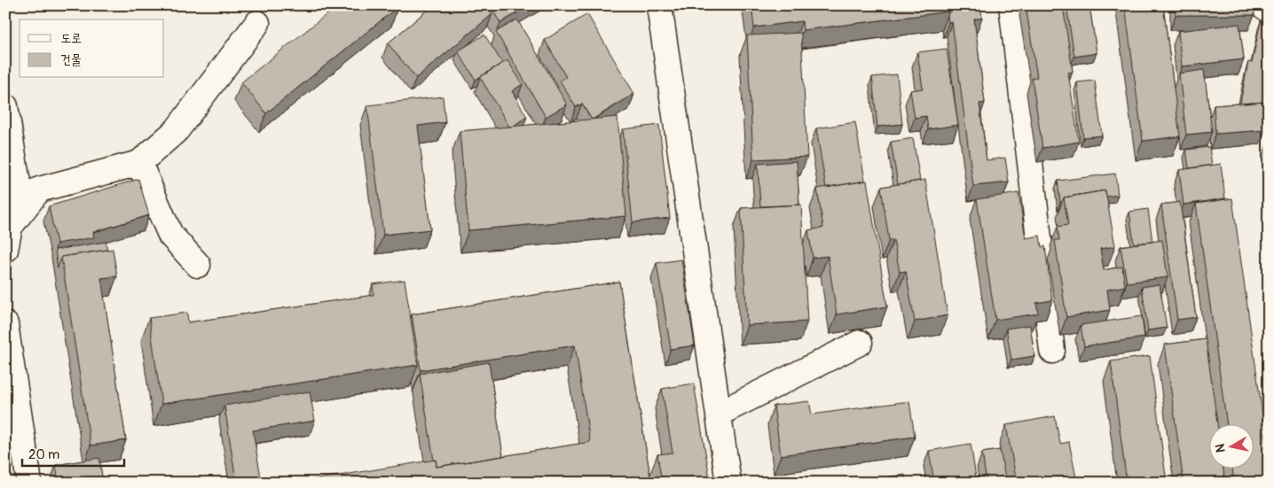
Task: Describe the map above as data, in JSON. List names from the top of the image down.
{
  "legend": ["도로", "건물"],
  "scale_bar": "20 m",
  "north": "left"
}
